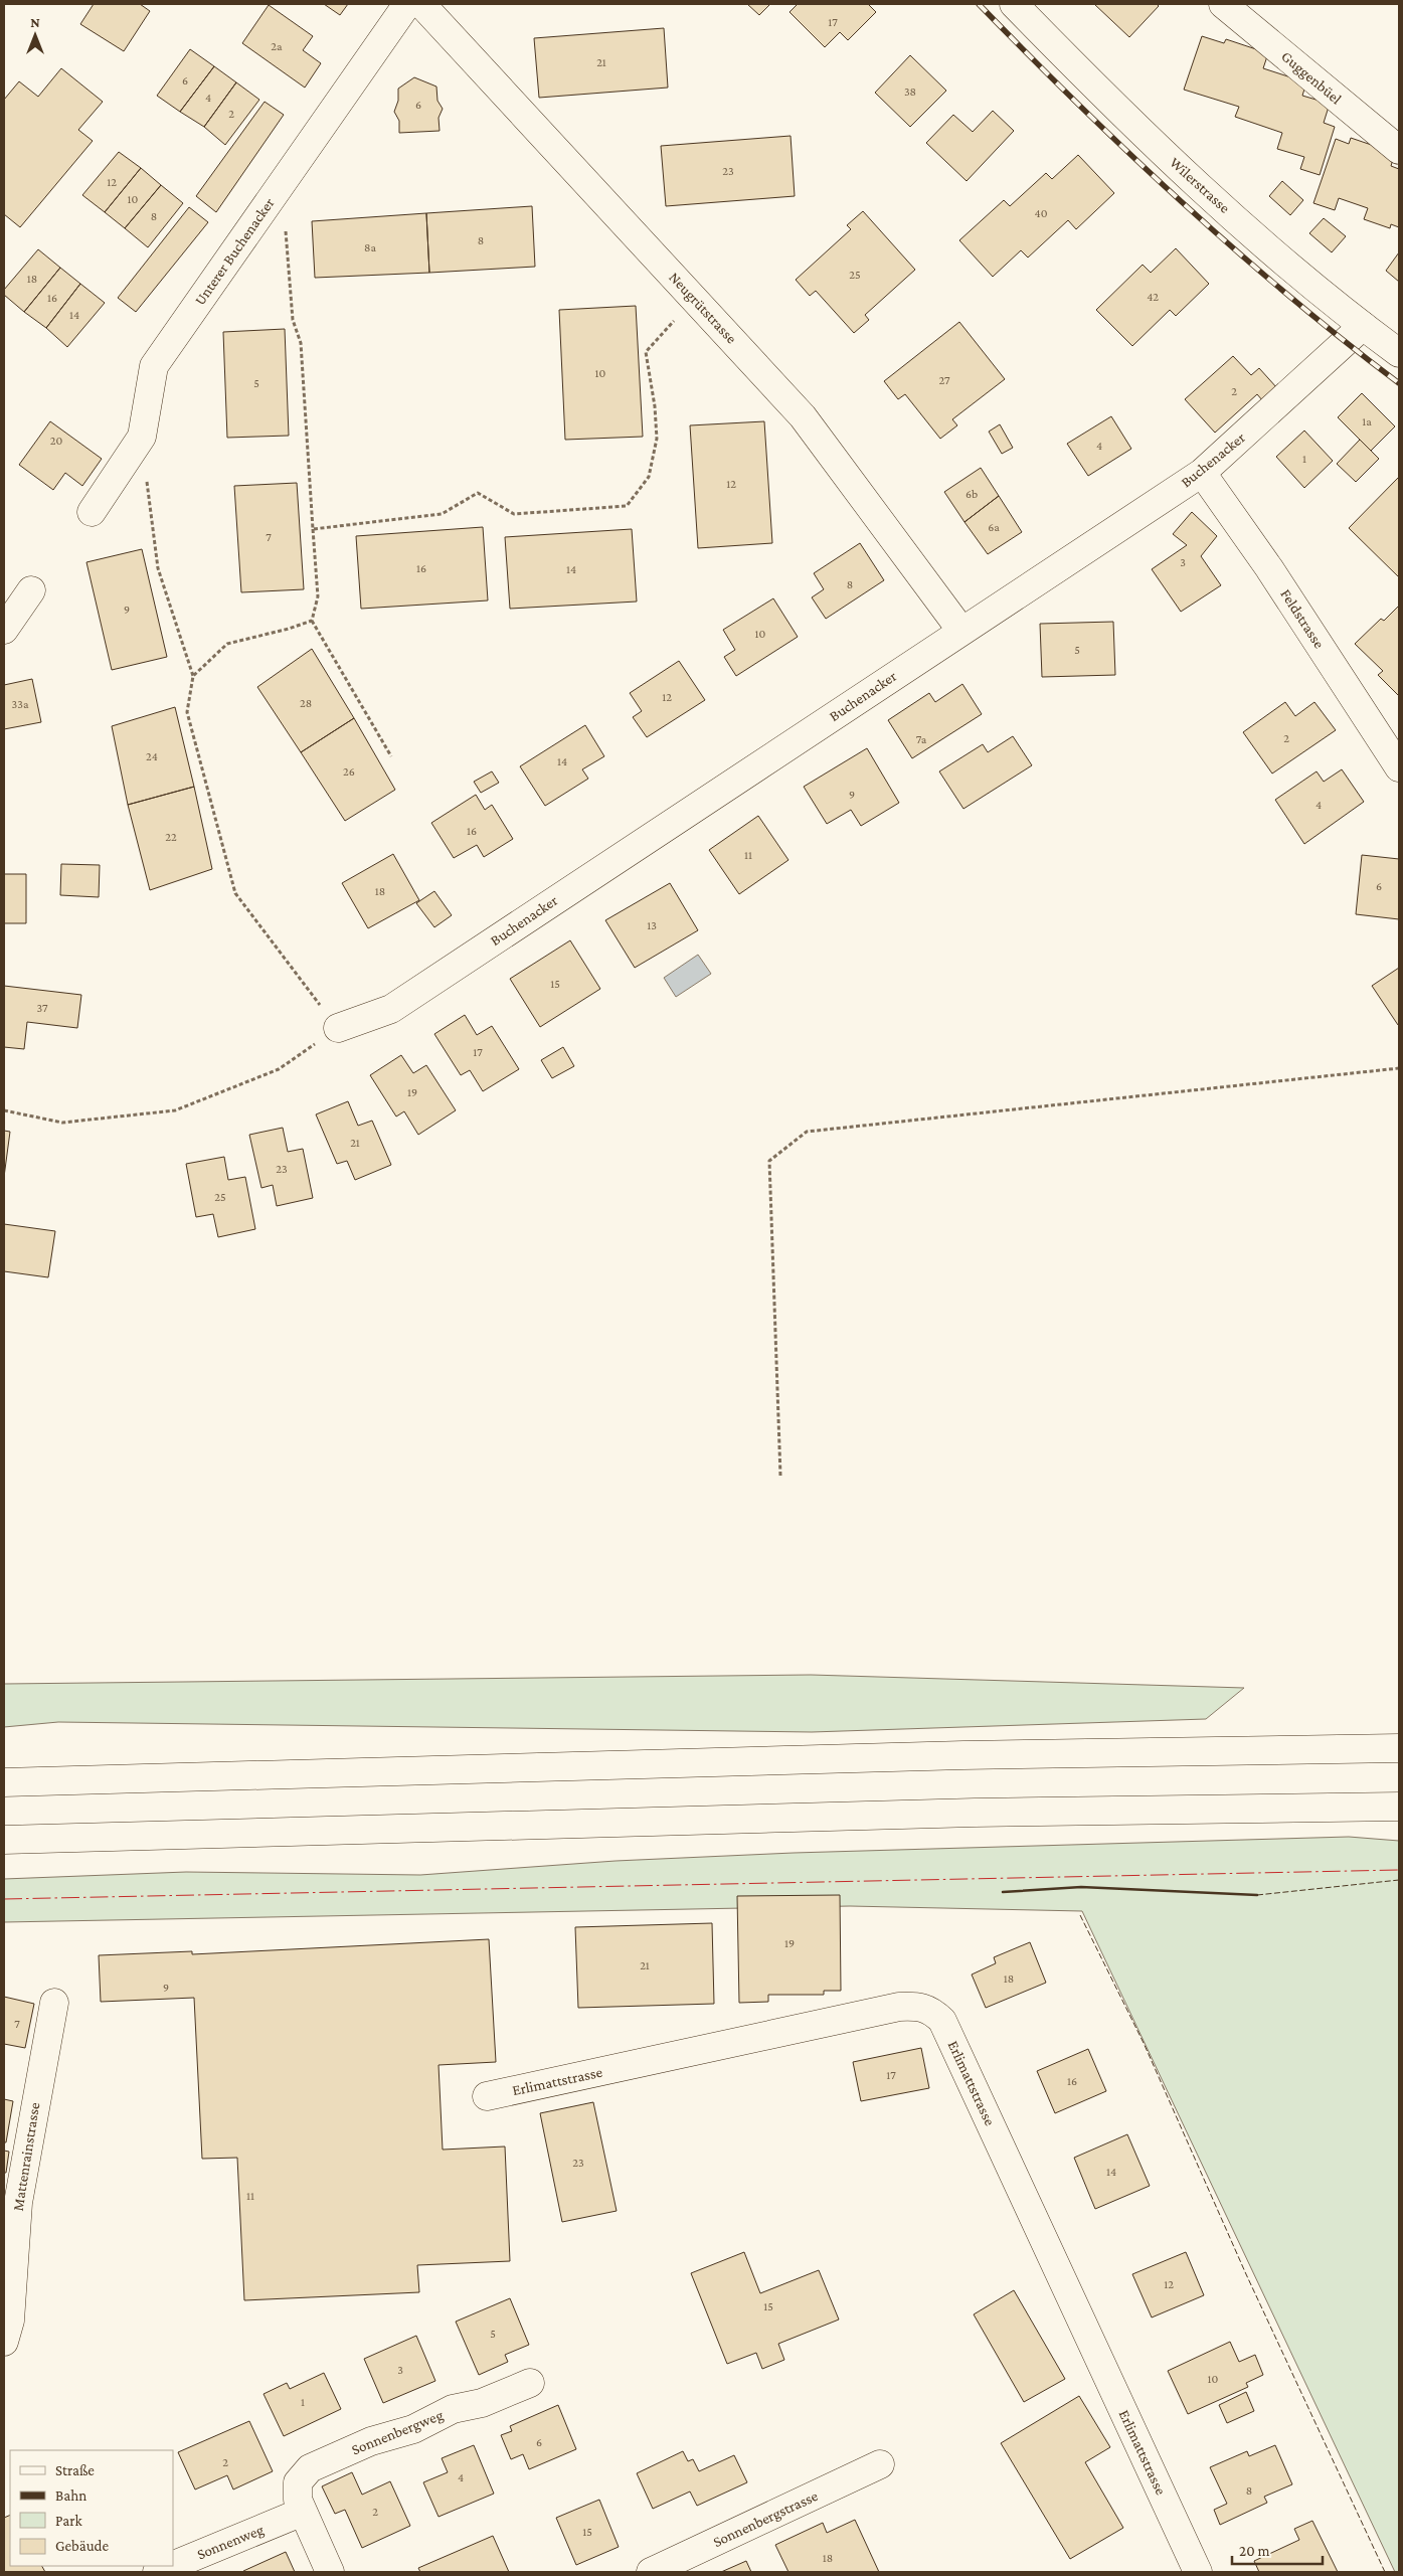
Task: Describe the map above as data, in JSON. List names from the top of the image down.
{
  "streets": {
    "main road": [
      "Guggenbüel",
      "Wilerstrasse",
      "Unterer Buchenacker",
      "Neugrütstrasse",
      "Buchenacker",
      "Feldstrasse",
      "Erlimattstrasse",
      "Mattenrainstrasse",
      "Sonnenbergweg",
      "Sonnenbergstrasse",
      "Sonnenweg"
    ]
  },
  "crossings": [
    ["Wilerstrasse", "Buchenacker"],
    ["Neugrütstrasse", "Buchenacker"],
    ["Buchenacker", "Feldstrasse"],
    ["Sonnenbergweg", "Sonnenweg"]
  ],
  "house_numbers": [
    "17",
    "2a",
    "21",
    "6",
    "38",
    "4",
    "6",
    "2",
    "23",
    "12",
    "10",
    "40",
    "8",
    "8",
    "8a",
    "25",
    "18",
    "42",
    "16",
    "14",
    "10",
    "27",
    "5",
    "2",
    "1a",
    "20",
    "4",
    "1",
    "12",
    "6b",
    "6a",
    "7",
    "3",
    "16",
    "14",
    "8",
    "9",
    "10",
    "5",
    "12",
    "28",
    "33a",
    "2",
    "7a",
    "24",
    "14",
    "26",
    "9",
    "4",
    "16",
    "22",
    "11",
    "6",
    "18",
    "13",
    "15",
    "37",
    "17",
    "19",
    "21",
    "23",
    "25",
    "19",
    "21",
    "18",
    "9",
    "7",
    "17",
    "16",
    "23",
    "14",
    "11",
    "12",
    "15",
    "5",
    "3",
    "10",
    "1",
    "6",
    "2",
    "4",
    "8",
    "2",
    "15",
    "18"
  ],
  "legend": [
    "Straße",
    "Bahn",
    "Park",
    "Gebäude"
  ],
  "scale_bar": "20 m",
  "north": "top"
}
